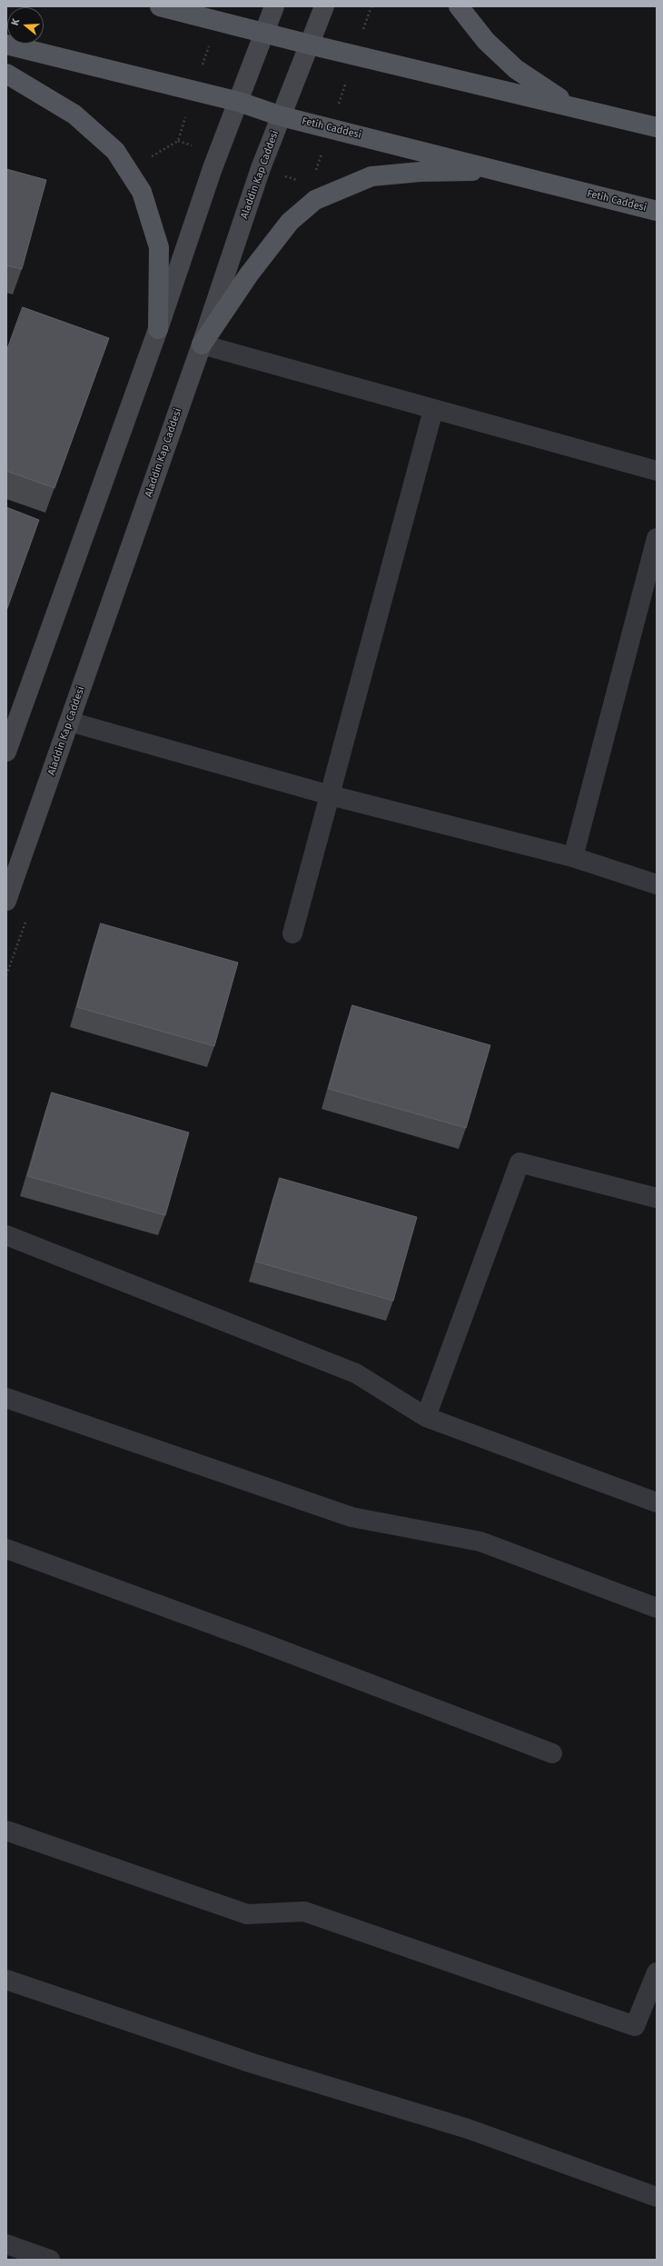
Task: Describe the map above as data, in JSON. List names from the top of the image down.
{
  "streets": {
    "main road": ["Fetih Caddesi"],
    "street": ["Aladdin Kap Caddesi"]
  },
  "crossings": [
    ["Fetih Caddesi", "Aladdin Kap Caddesi"]
  ],
  "north": "left"
}
